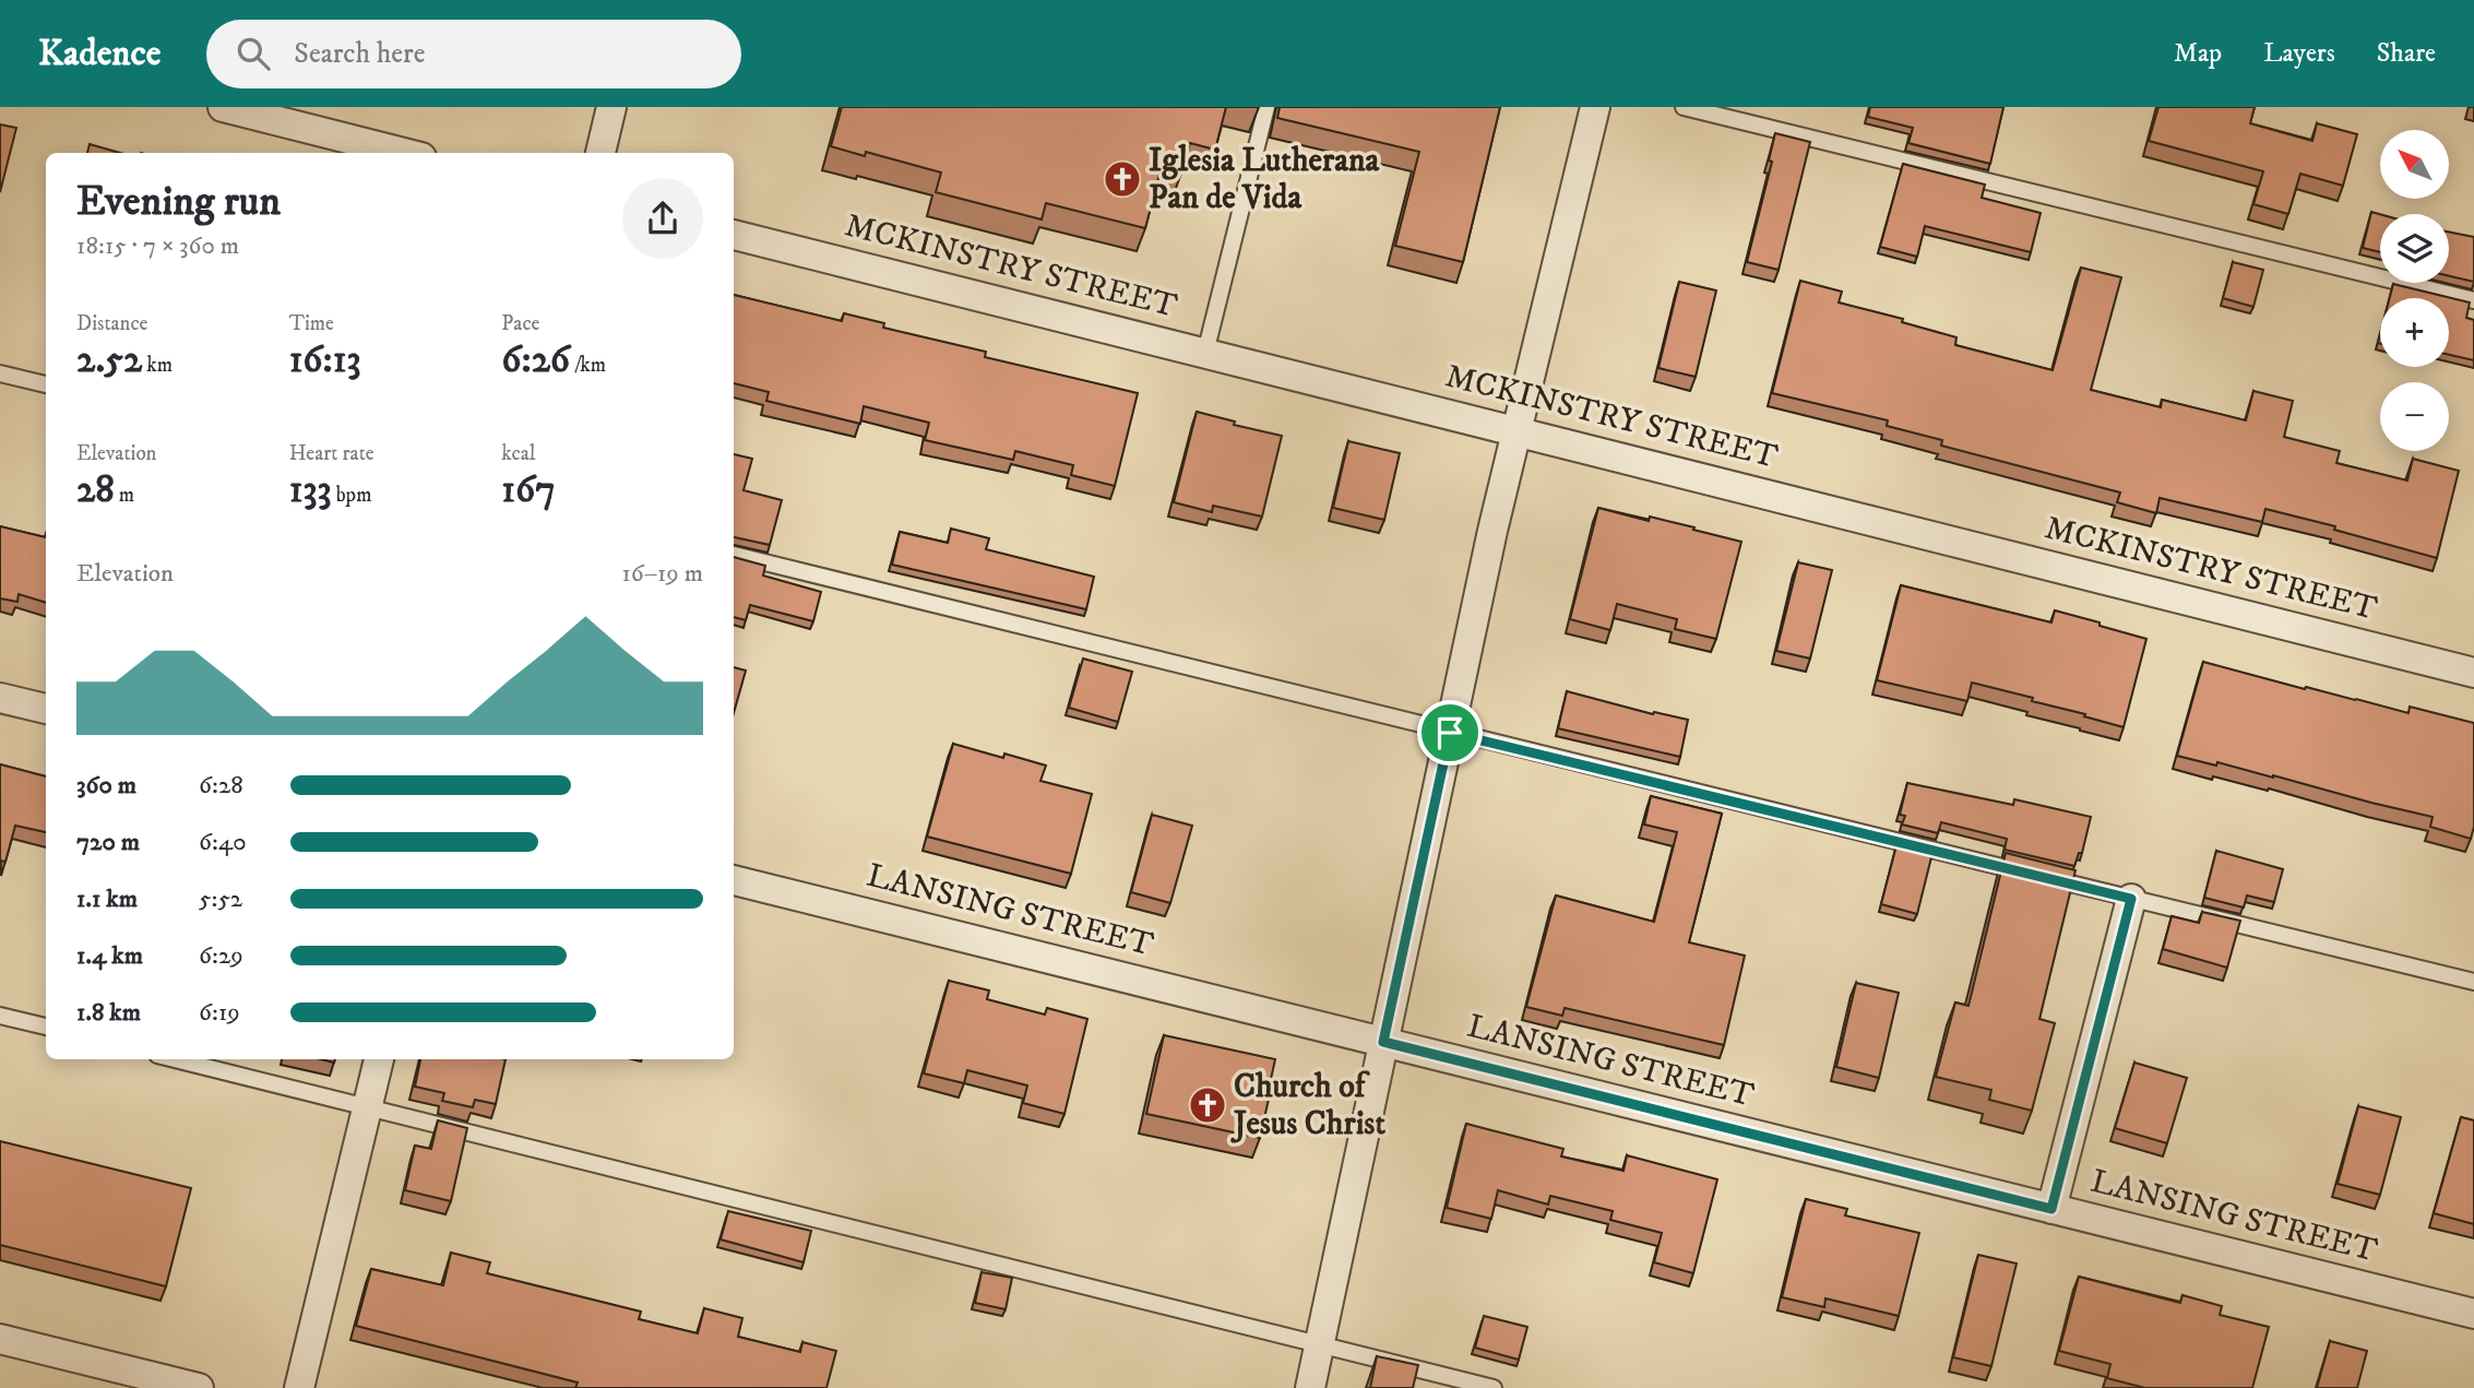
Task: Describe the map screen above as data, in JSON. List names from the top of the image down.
{
  "streets": {
    "street": ["MCKINSTRY STREET", "LANSING STREET"]
  },
  "places": {
    "church": ["Iglesia Lutherana Pan de Vida", "Church of Jesus Christ"]
  },
  "north": "top left",
  "page": {
    "header": "Kadence",
    "search": "Search here",
    "nav": ["Map", "Layers", "Share"],
    "map_buttons": ["+", "−"],
    "heading": ["Evening run", "18:15 · 7 × 360 m"],
    "stats": [
      ["Distance", "2.52 km"],
      ["Time", "16:13"],
      ["Pace", "6:26 /km"],
      ["Elevation", "28 m"],
      ["Heart rate", "133 bpm"],
      ["kcal", "167"]
    ],
    "chart": ["Elevation", "16–19 m"],
    "list": [
      {
        "name": "360 m",
        "note": "6:28"
      },
      {
        "name": "720 m",
        "note": "6:40"
      },
      {
        "name": "1.1 km",
        "note": "5:52"
      },
      {
        "name": "1.4 km",
        "note": "6:29"
      },
      {
        "name": "1.8 km",
        "note": "6:19"
      }
    ]
  }
}
